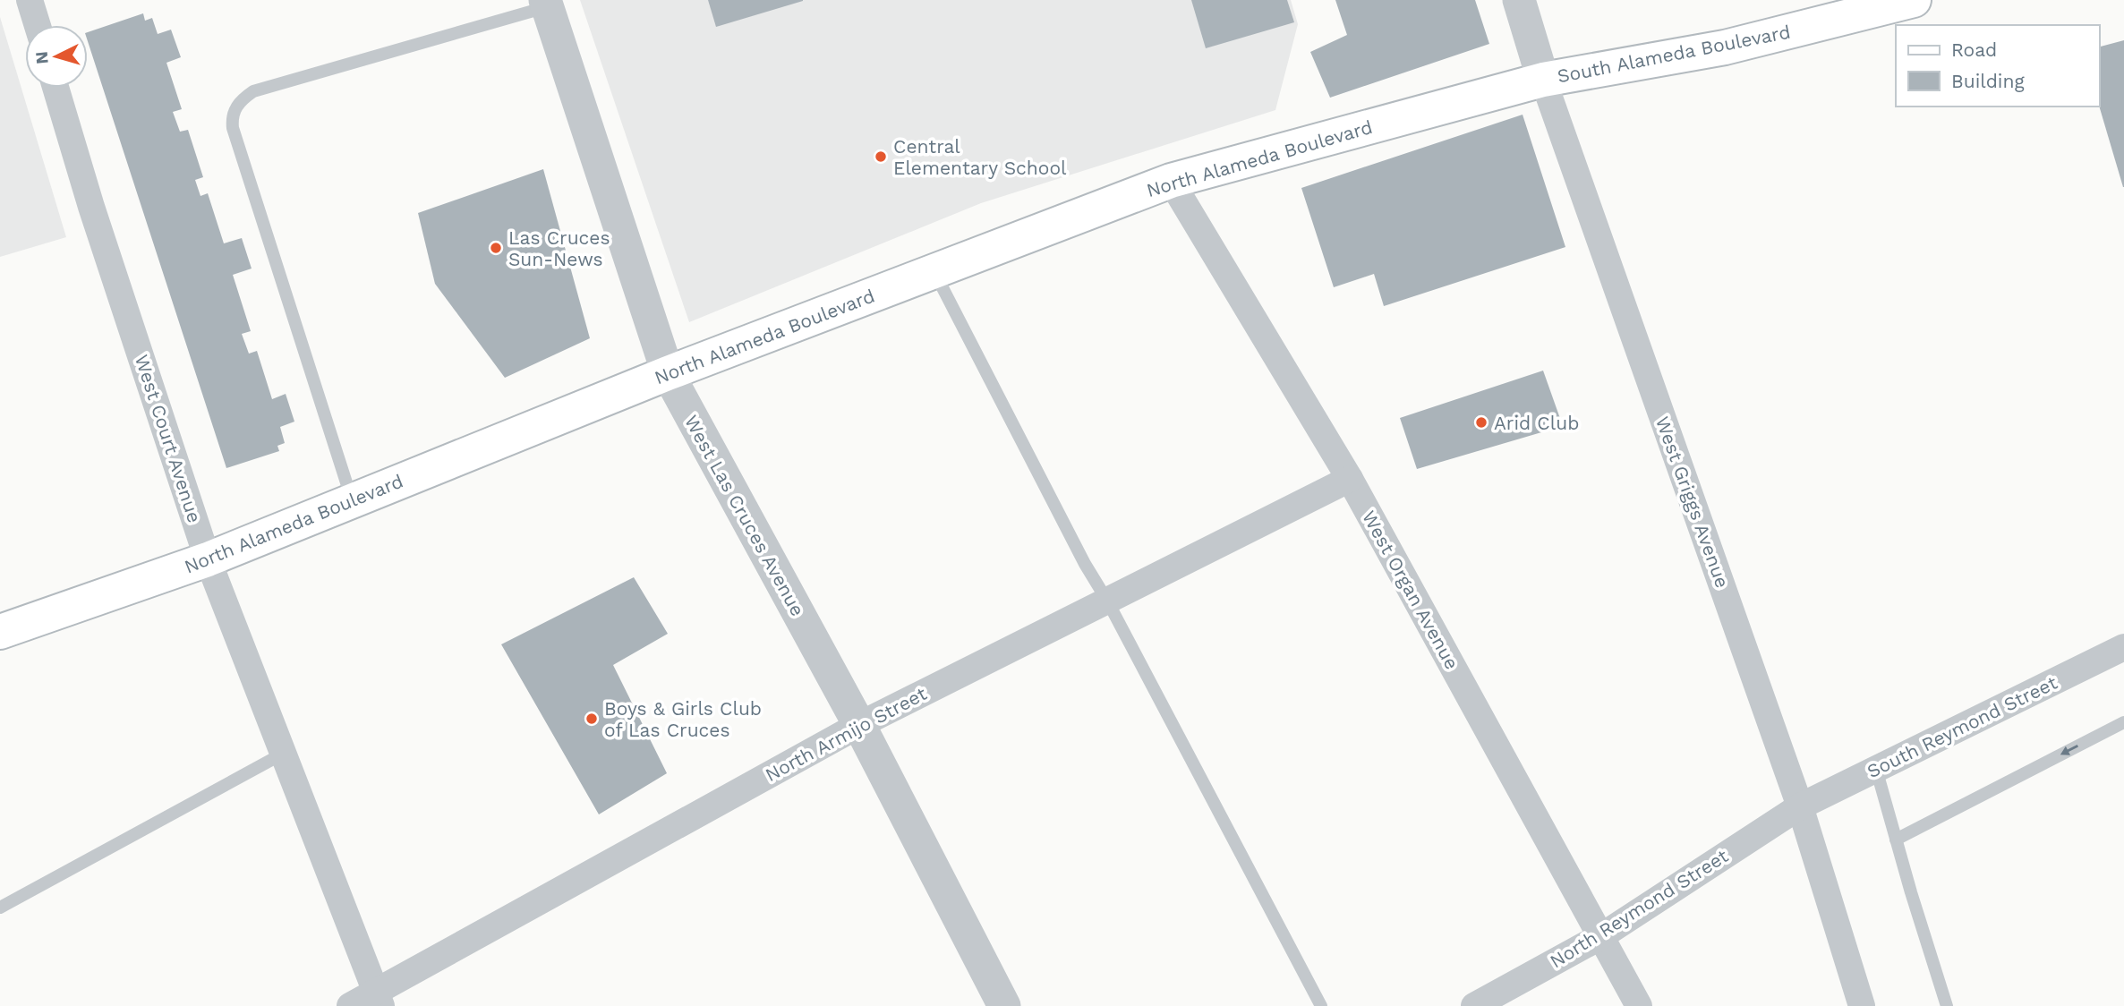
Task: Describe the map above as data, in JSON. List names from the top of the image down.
{
  "streets": {
    "main road": ["South Alameda Boulevard", "North Alameda Boulevard"],
    "street": [
      "West Court Avenue",
      "West Griggs Avenue",
      "West Las Cruces Avenue",
      "West Organ Avenue",
      "South Reymond Street",
      "North Armijo Street",
      "North Reymond Street"
    ]
  },
  "crossings": [
    ["South Alameda Boulevard", "North Alameda Boulevard"],
    ["South Alameda Boulevard", "West Griggs Avenue"],
    ["North Alameda Boulevard", "West Court Avenue"],
    ["North Alameda Boulevard", "West Griggs Avenue"],
    ["North Alameda Boulevard", "West Las Cruces Avenue"],
    ["North Alameda Boulevard", "West Organ Avenue"],
    ["West Court Avenue", "North Armijo Street"],
    ["West Griggs Avenue", "South Reymond Street"],
    ["West Griggs Avenue", "North Reymond Street"],
    ["West Las Cruces Avenue", "North Armijo Street"],
    ["West Organ Avenue", "North Armijo Street"],
    ["West Organ Avenue", "North Reymond Street"],
    ["South Reymond Street", "North Reymond Street"]
  ],
  "places": [
    "Central Elementary School",
    "Las Cruces Sun-News",
    "Arid Club",
    "Boys & Girls Club of Las Cruces"
  ],
  "legend": ["Road", "Building"],
  "north": "left"
}
